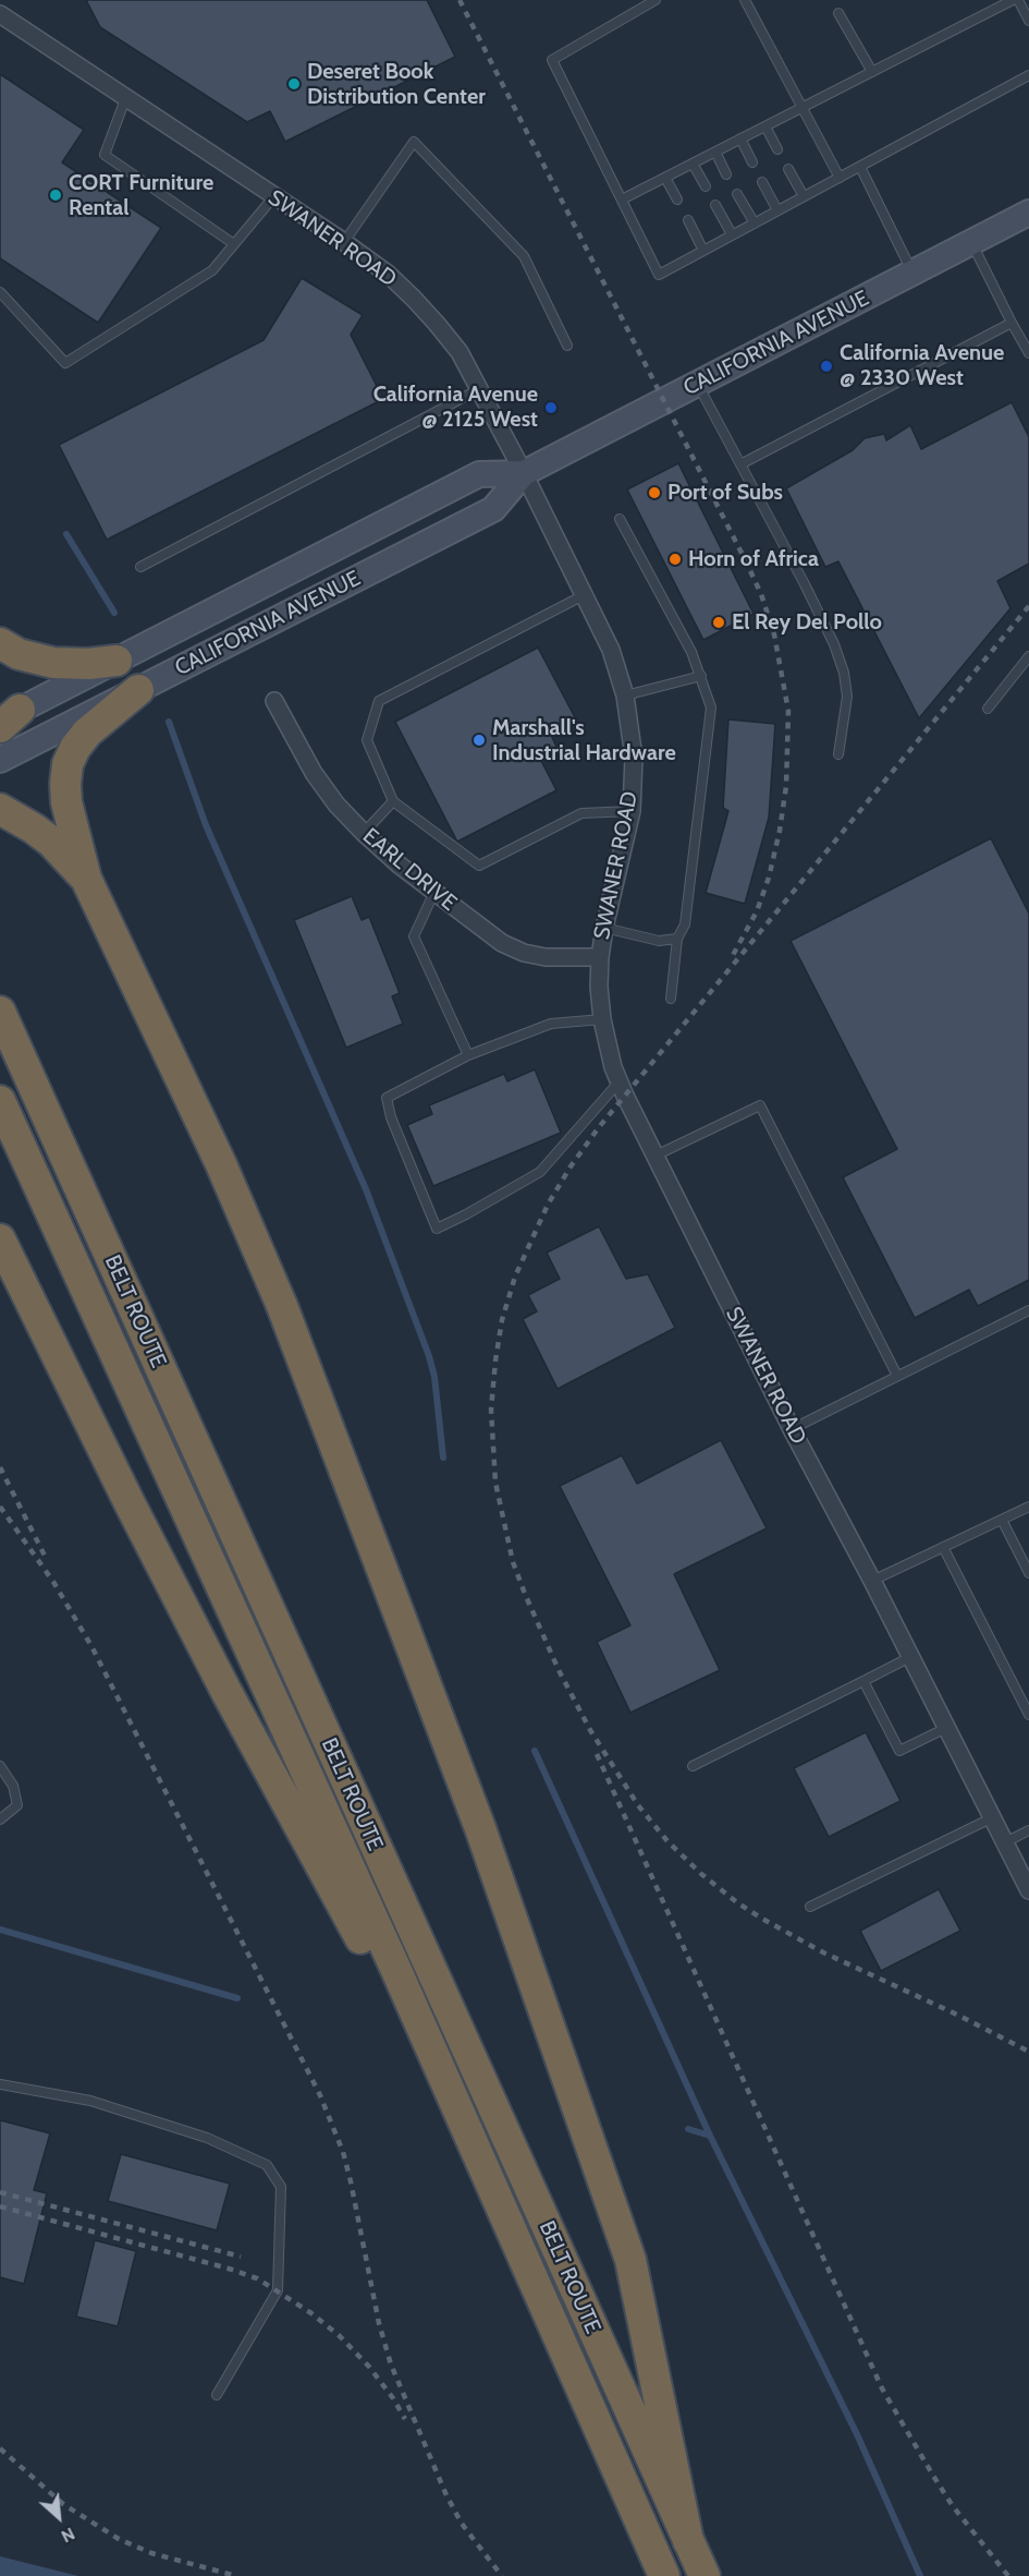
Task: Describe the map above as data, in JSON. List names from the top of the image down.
{
  "streets": {
    "highway": ["BELT ROUTE"],
    "main road": ["CALIFORNIA AVENUE"],
    "street": ["SWANER ROAD", "EARL DRIVE"]
  },
  "crossings": [
    ["SWANER ROAD", "CALIFORNIA AVENUE"],
    ["SWANER ROAD", "EARL DRIVE"]
  ],
  "places": [
    "Deseret Book Distribution Center",
    "CORT Furniture Rental",
    "California Avenue @ 2330 West",
    "California Avenue @ 2125 West",
    "Port of Subs",
    "Horn of Africa",
    "El Rey Del Pollo",
    "Marshall's Industrial Hardware"
  ],
  "north": "bottom right"
}
